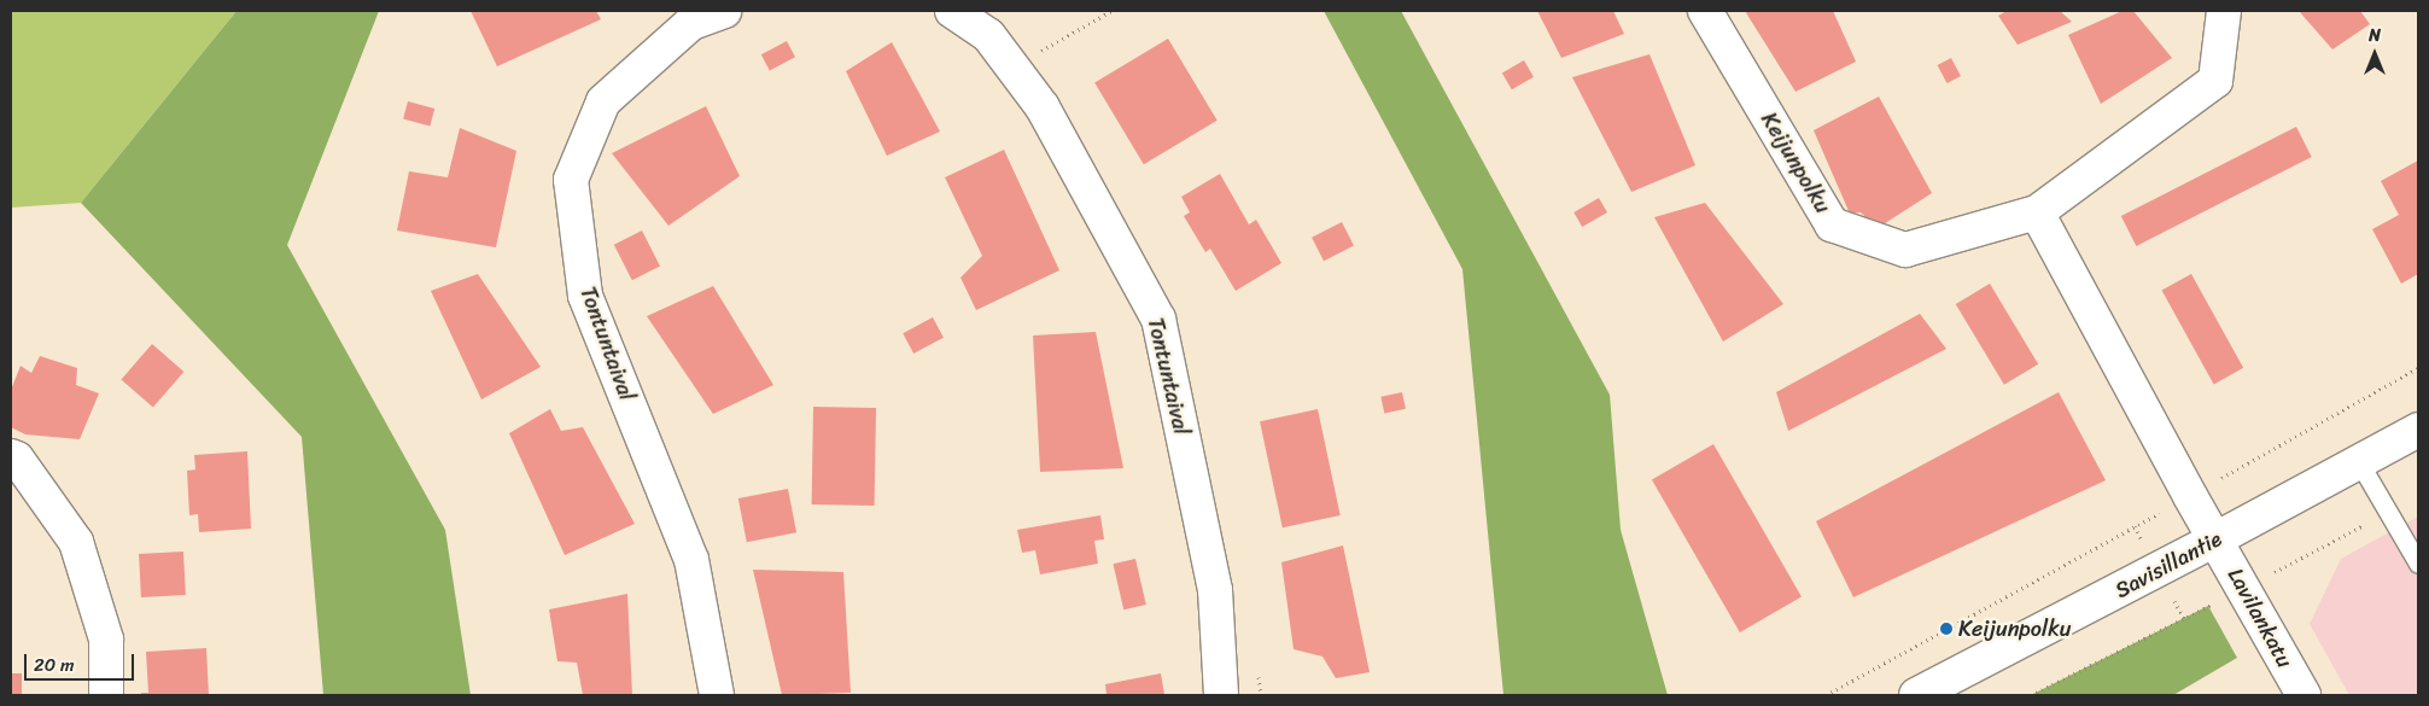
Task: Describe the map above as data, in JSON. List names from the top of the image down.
{
  "streets": {
    "street": [
      "Keijunpolku",
      "Tontuntaival",
      "Savisillantie",
      "Lavilankatu"
    ]
  },
  "crossings": [
    ["Savisillantie", "Lavilankatu"]
  ],
  "places": ["Keijunpolku"],
  "scale_bar": "20 m",
  "north": "top"
}
